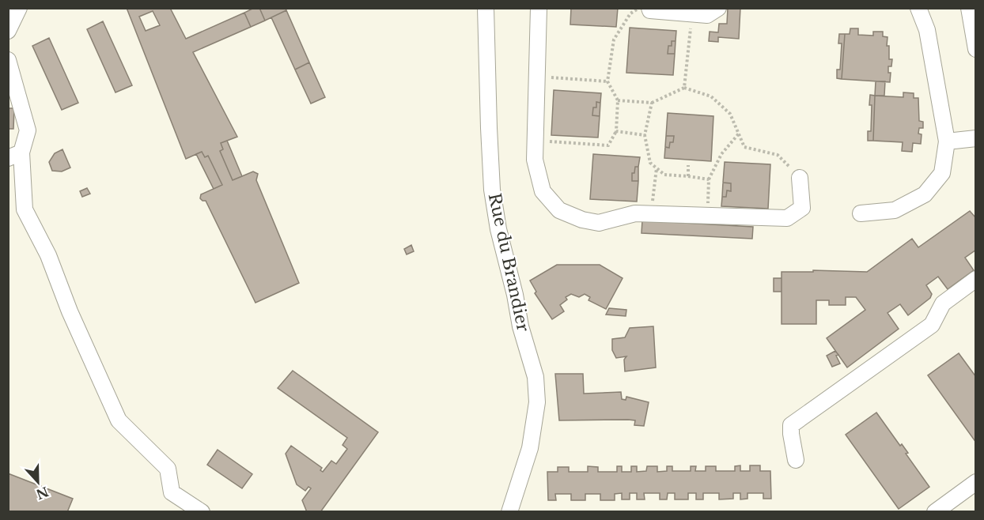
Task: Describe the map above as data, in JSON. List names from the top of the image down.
{
  "streets": {
    "street": ["Rue du Brandier"]
  },
  "north": "bottom"
}
